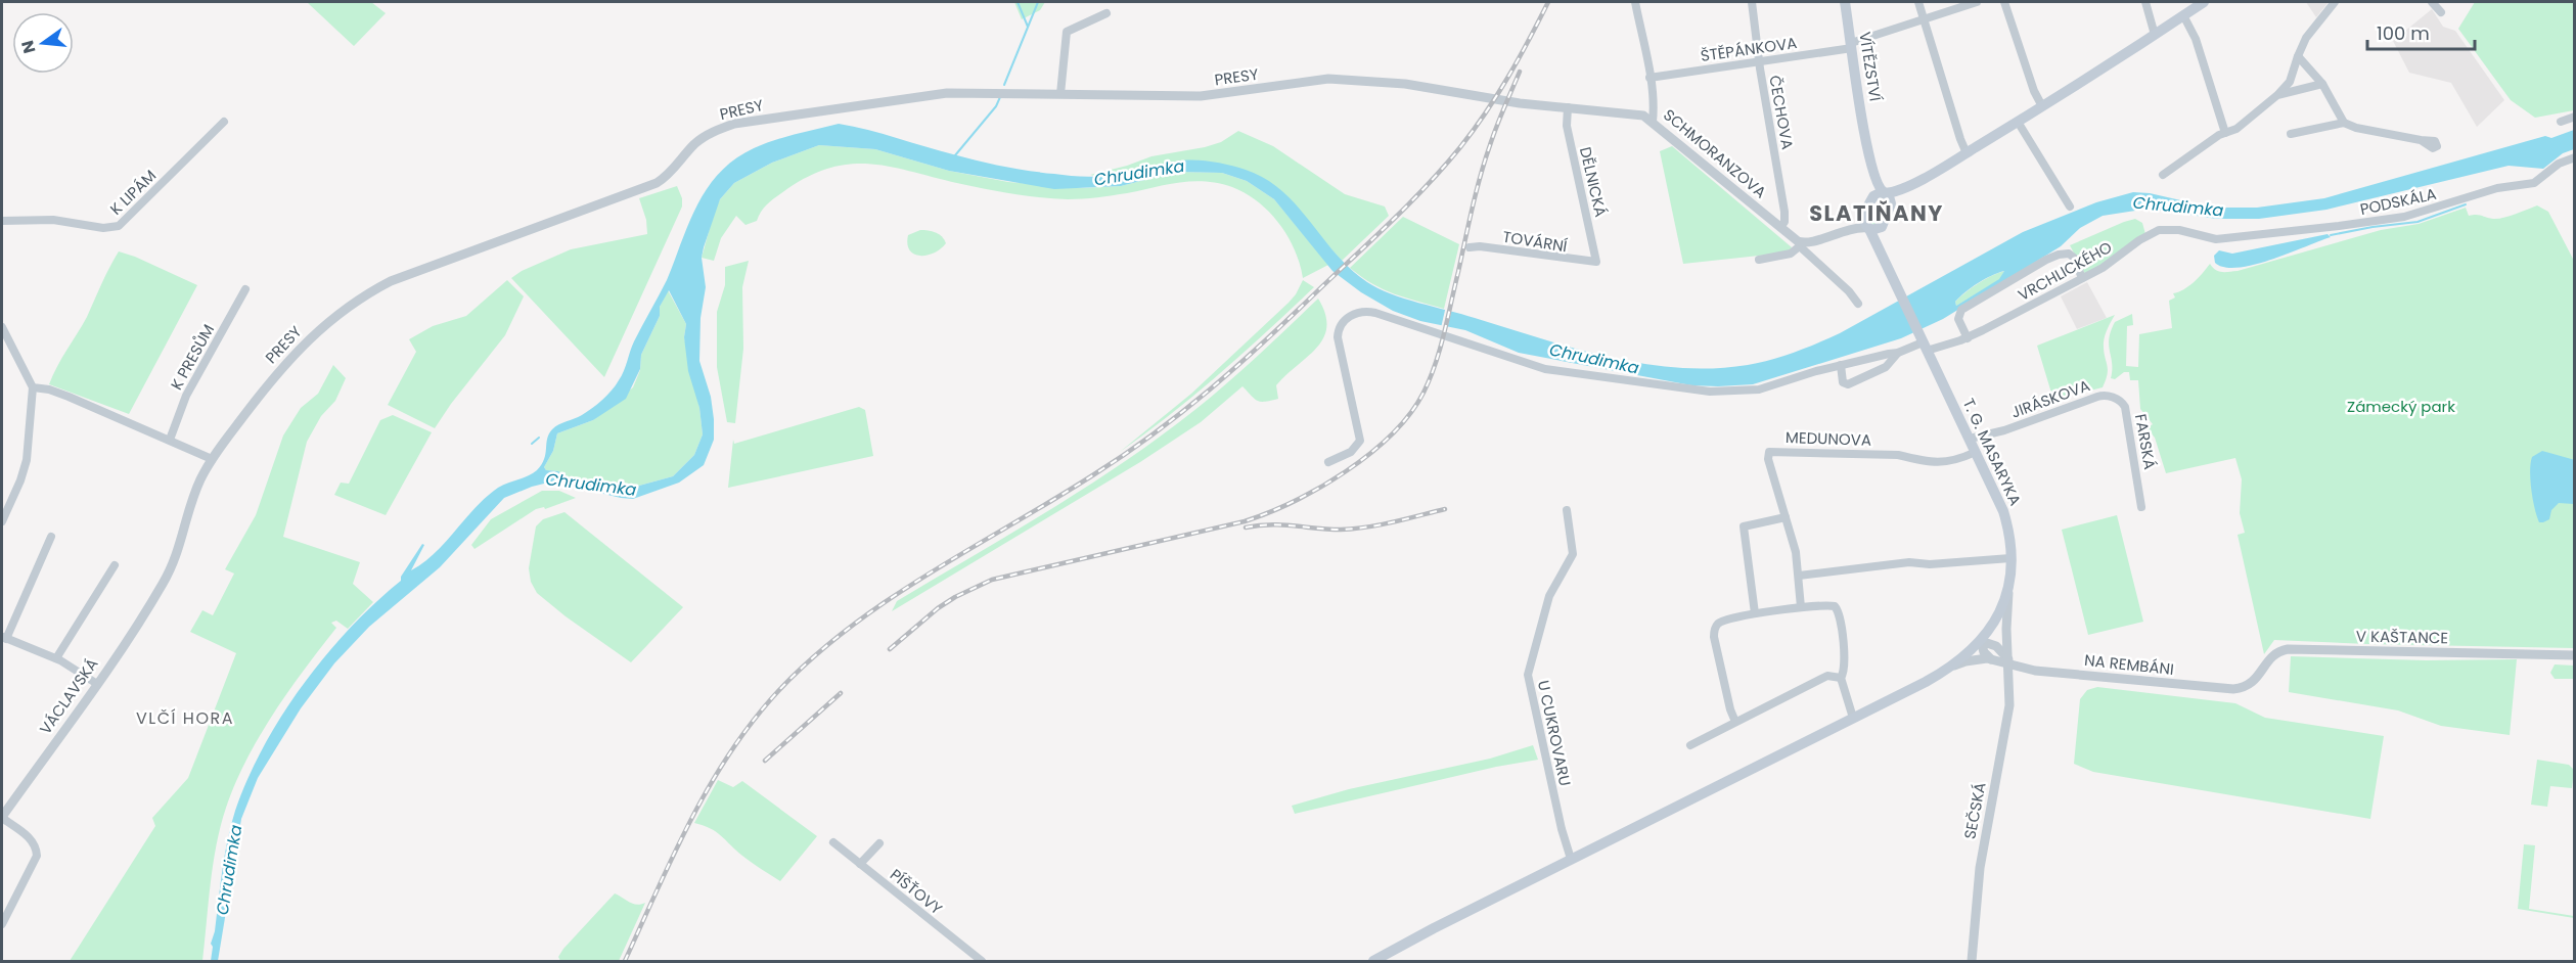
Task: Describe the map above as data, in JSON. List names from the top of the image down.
{
  "streets": {
    "main road": ["VÍTĚZSTVÍ", "T. G. MASARYKA"],
    "street": [
      "ŠTĚPÁNKOVA",
      "PRESY",
      "ČECHOVA",
      "SCHMORANZOVA",
      "DĚLNICKÁ",
      "K LIPÁM",
      "PODSKÁLA",
      "TOVÁRNÍ",
      "VRCHLICKÉHO",
      "K PRESŮM",
      "JIRÁSKOVA",
      "MEDUNOVA",
      "FARSKÁ",
      "V KAŠTANCE",
      "NA REMBÁNI",
      "VÁCLAVSKÁ",
      "U CUKROVARU",
      "SEČSKÁ",
      "PÍŠŤOVY"
    ]
  },
  "crossings": [
    ["ŠTĚPÁNKOVA", "VÍTĚZSTVÍ"],
    ["ŠTĚPÁNKOVA", "ČECHOVA"],
    ["VÍTĚZSTVÍ", "T. G. MASARYKA"],
    ["PRESY", "SCHMORANZOVA"],
    ["PRESY", "VÁCLAVSKÁ"],
    ["ČECHOVA", "SCHMORANZOVA"],
    ["SCHMORANZOVA", "DĚLNICKÁ"],
    ["DĚLNICKÁ", "TOVÁRNÍ"],
    ["PODSKÁLA", "VRCHLICKÉHO"],
    ["VRCHLICKÉHO", "T. G. MASARYKA"],
    ["JIRÁSKOVA", "FARSKÁ"],
    ["JIRÁSKOVA", "T. G. MASARYKA"],
    ["MEDUNOVA", "T. G. MASARYKA"],
    ["T. G. MASARYKA", "U CUKROVARU"],
    ["T. G. MASARYKA", "SEČSKÁ"],
    ["V KAŠTANCE", "NA REMBÁNI"],
    ["NA REMBÁNI", "SEČSKÁ"]
  ],
  "districts": ["SLATIŇANY", "VLČÍ HORA"],
  "water": ["Chrudimka"],
  "parks": ["Zámecký park"],
  "scale_bar": "100 m",
  "north": "left"
}
